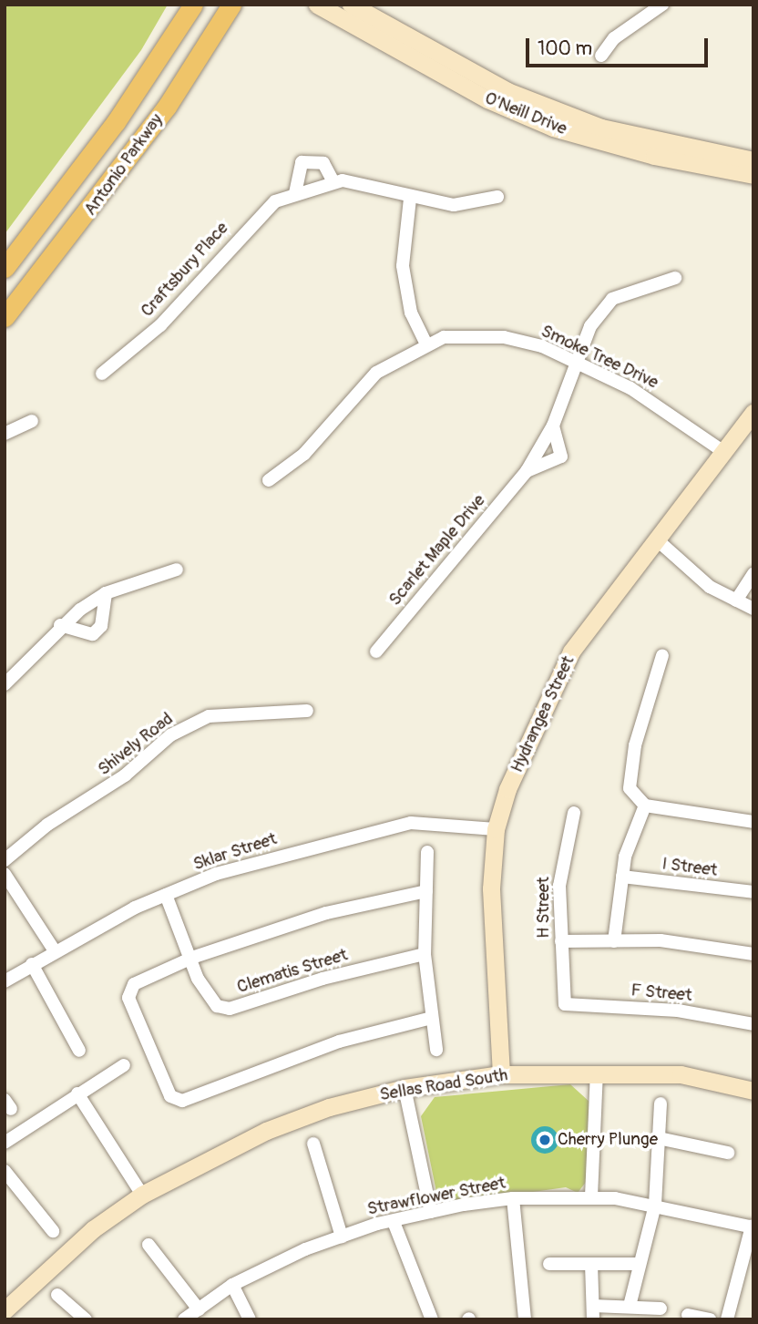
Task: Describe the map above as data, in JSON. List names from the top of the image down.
{
  "streets": {
    "main road": ["Antonio Parkway"],
    "street": [
      "O'Neill Drive",
      "Craftsbury Place",
      "Smoke Tree Drive",
      "Scarlet Maple Drive",
      "Hydrangea Street",
      "Shively Road",
      "Sklar Street",
      "I Street",
      "H Street",
      "Clematis Street",
      "F Street",
      "Sellas Road South",
      "Strawflower Street"
    ]
  },
  "crossings": [
    ["Smoke Tree Drive", "Scarlet Maple Drive"],
    ["Smoke Tree Drive", "Hydrangea Street"],
    ["Hydrangea Street", "Sklar Street"],
    ["Hydrangea Street", "Sellas Road South"],
    ["Sklar Street", "Clematis Street"],
    ["H Street", "F Street"]
  ],
  "places": ["Cherry Plunge"],
  "scale_bar": "100 m"
}
